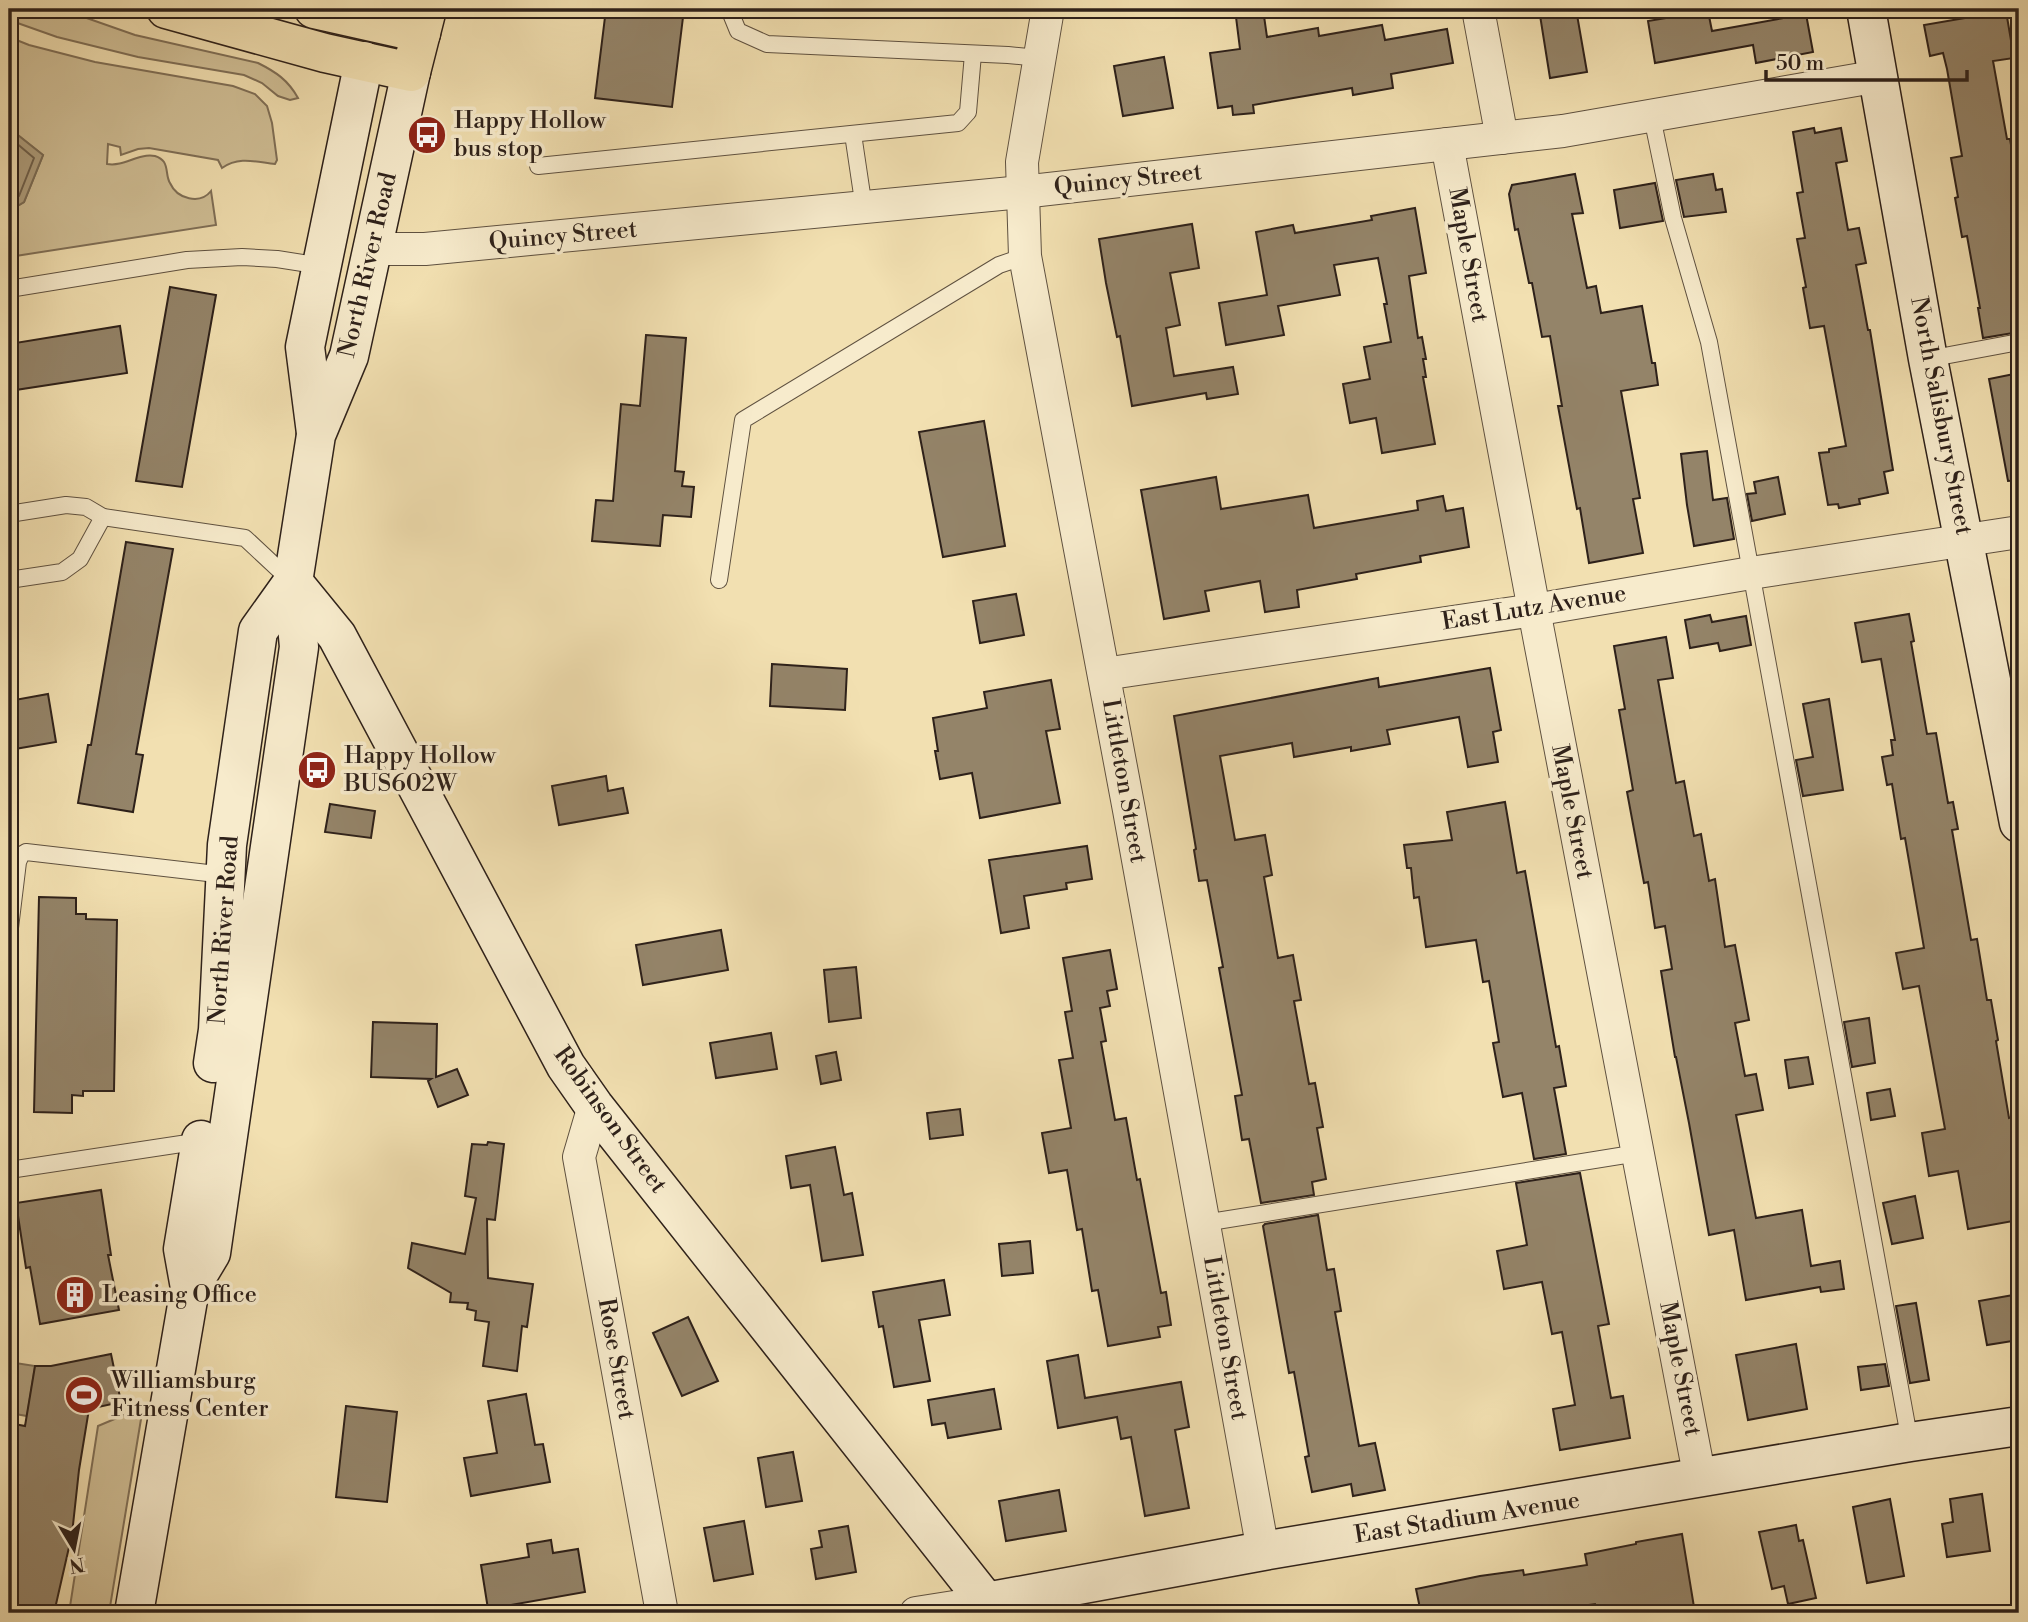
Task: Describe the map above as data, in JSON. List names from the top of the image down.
{
  "streets": {
    "main road": ["North River Road"],
    "street": [
      "Quincy Street",
      "Maple Street",
      "North Salisbury Street",
      "East Lutz Avenue",
      "Littleton Street",
      "Robinson Street",
      "Rose Street",
      "East Stadium Avenue"
    ]
  },
  "crossings": [
    ["Quincy Street", "Maple Street"],
    ["Quincy Street", "North River Road"],
    ["Quincy Street", "North Salisbury Street"],
    ["Quincy Street", "Littleton Street"],
    ["Maple Street", "East Lutz Avenue"],
    ["Maple Street", "East Stadium Avenue"],
    ["North River Road", "Robinson Street"],
    ["North Salisbury Street", "East Lutz Avenue"],
    ["East Lutz Avenue", "Littleton Street"],
    ["Littleton Street", "East Stadium Avenue"],
    ["Robinson Street", "Rose Street"],
    ["Robinson Street", "East Stadium Avenue"]
  ],
  "places": {
    "bus stop": ["Happy Hollow bus stop", "Happy Hollow BUS602W"],
    "building": ["Leasing Office"],
    "sports": ["Williamsburg Fitness Center"]
  },
  "scale_bar": "50 m",
  "north": "bottom"
}
